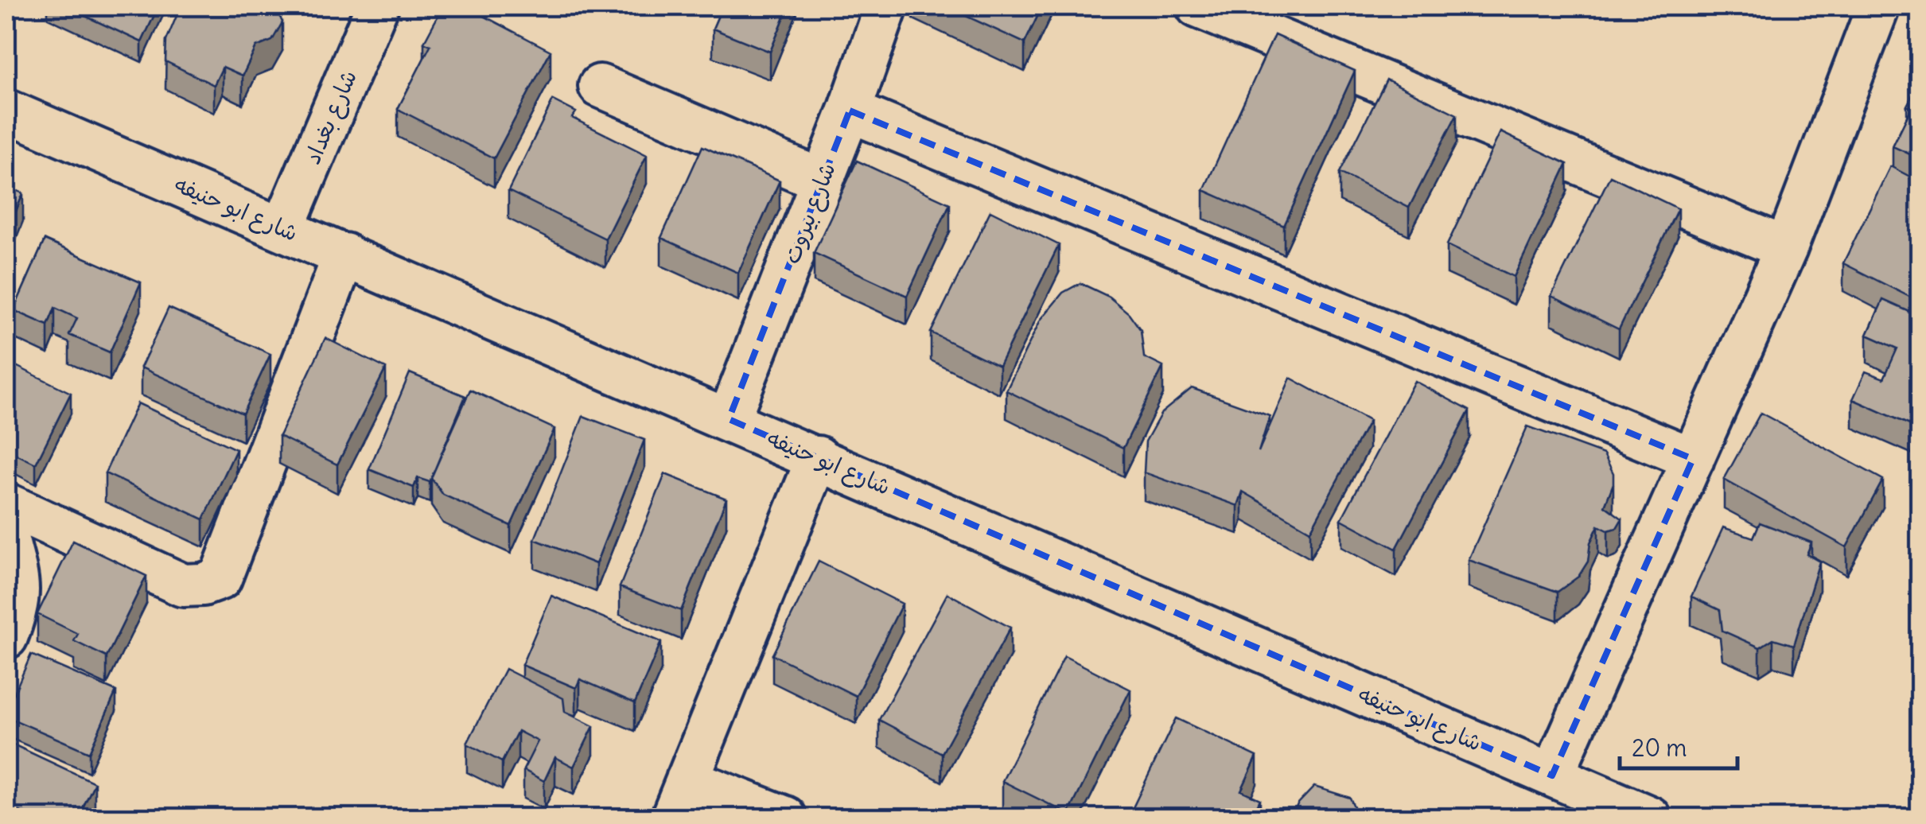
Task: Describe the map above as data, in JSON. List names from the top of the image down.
{
  "streets": {
    "street": ["شارع بغداد", "شارع ابو حنيفه", "شارع بيروت"]
  },
  "crossings": [
    ["شارع بغداد", "شارع ابو حنيفه"],
    ["شارع ابو حنيفه", "شارع بيروت"]
  ],
  "scale_bar": "20 m"
}
